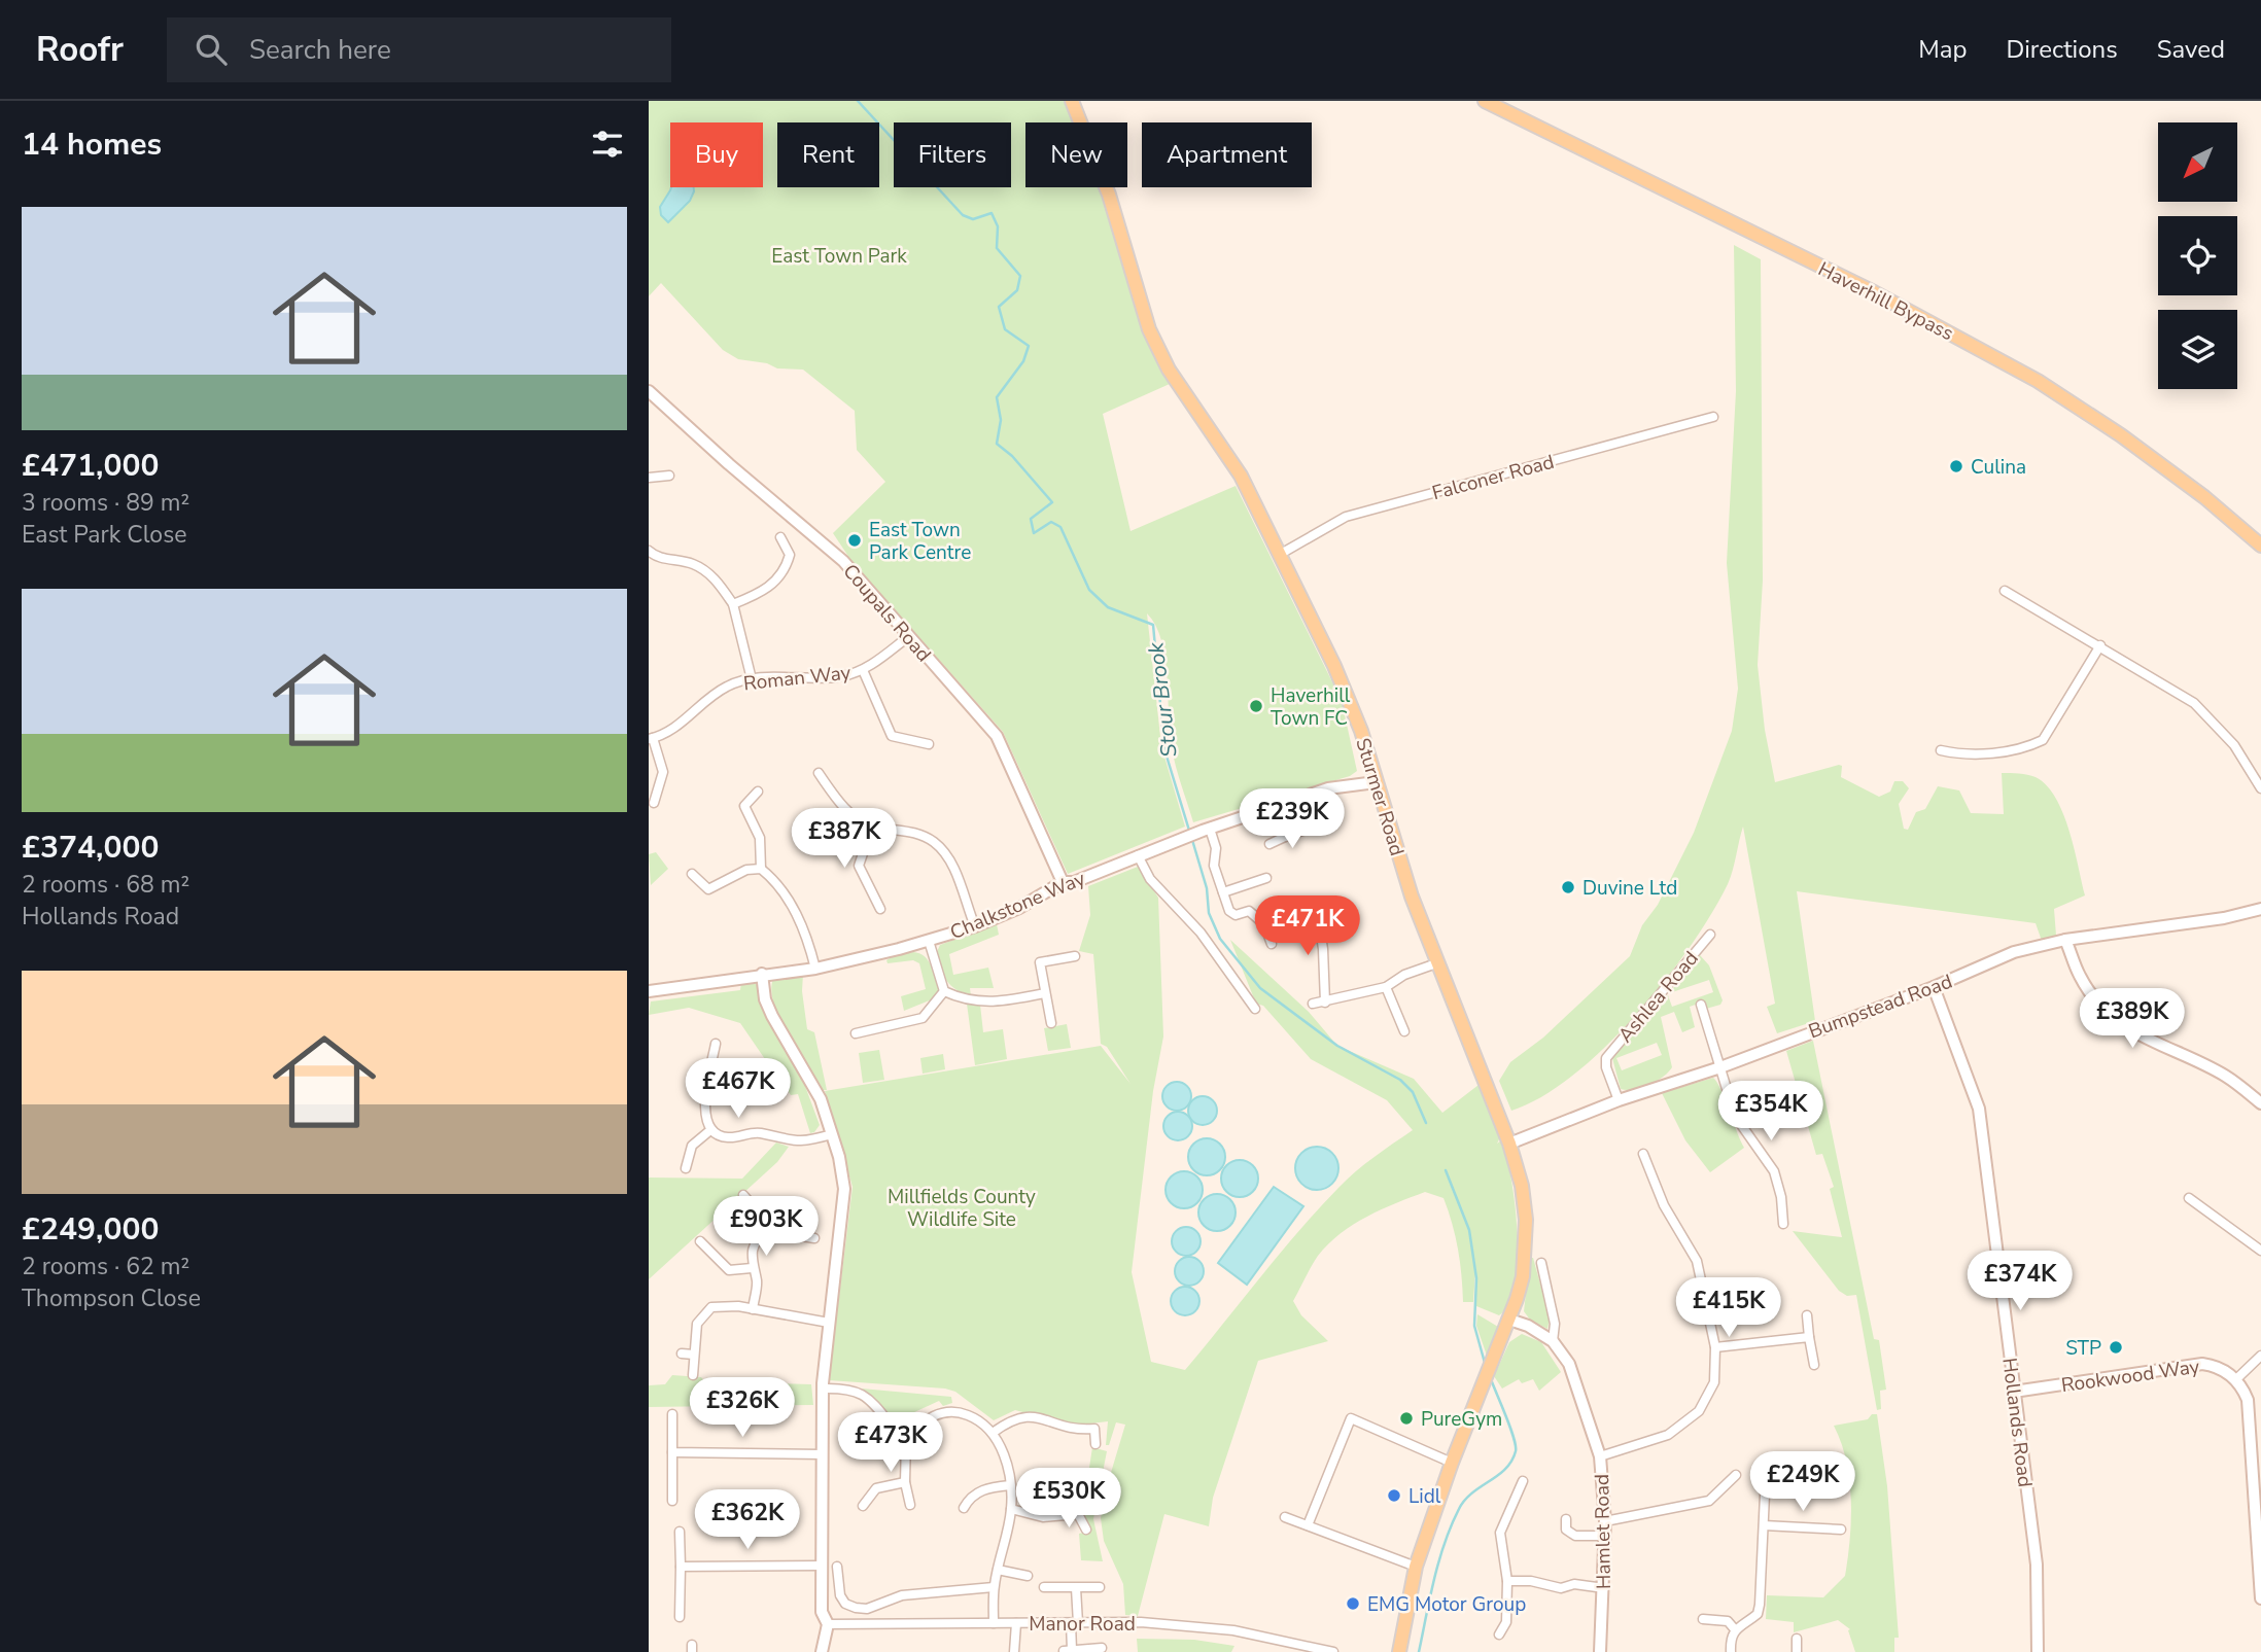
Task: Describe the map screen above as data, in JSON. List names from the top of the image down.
{
  "streets": {
    "main road": ["Haverhill Bypass", "Sturmer Road"],
    "street": [
      "Falconer Road",
      "Coupals Road",
      "Roman Way",
      "Chalkstone Way",
      "Ashlea Road",
      "Bumpstead Road",
      "Rookwood Way",
      "Hollands Road",
      "Hamlet Road",
      "Manor Road"
    ]
  },
  "crossings": [
    ["Falconer Road", "Sturmer Road"],
    ["Coupals Road", "Roman Way"],
    ["Coupals Road", "Chalkstone Way"],
    ["Sturmer Road", "Chalkstone Way"],
    ["Sturmer Road", "Bumpstead Road"],
    ["Sturmer Road", "Hamlet Road"],
    ["Ashlea Road", "Bumpstead Road"],
    ["Bumpstead Road", "Hollands Road"],
    ["Rookwood Way", "Hollands Road"]
  ],
  "water": ["Stour Brook"],
  "parks": ["East Town Park", "Millfields County Wildlife Site"],
  "places": [
    "Culina",
    "East Town Park Centre",
    "Haverhill Town FC",
    "Duvine Ltd",
    "STP",
    "PureGym",
    "Lidl",
    "EMG Motor Group"
  ],
  "north": "bottom left",
  "page": {
    "header": "Roofr",
    "search": "Search here",
    "nav": ["Map", "Directions", "Saved"],
    "heading": "14 homes",
    "chip": [
      "Buy",
      "Rent",
      "Filters",
      "New",
      "Apartment"
    ],
    "list": [
      {
        "name": "£471,000",
        "note": "3 rooms · 89 m² · East Park Close"
      },
      {
        "name": "£374,000",
        "note": "2 rooms · 68 m² · Hollands Road"
      },
      {
        "name": "£249,000",
        "note": "2 rooms · 62 m² · Thompson Close"
      }
    ],
    "price": [
      "£239K",
      "£387K",
      "£471K",
      "£389K",
      "£467K",
      "£354K",
      "£903K",
      "£374K",
      "£415K",
      "£326K",
      "£473K",
      "£249K",
      "£530K",
      "£362K"
    ]
  }
}
